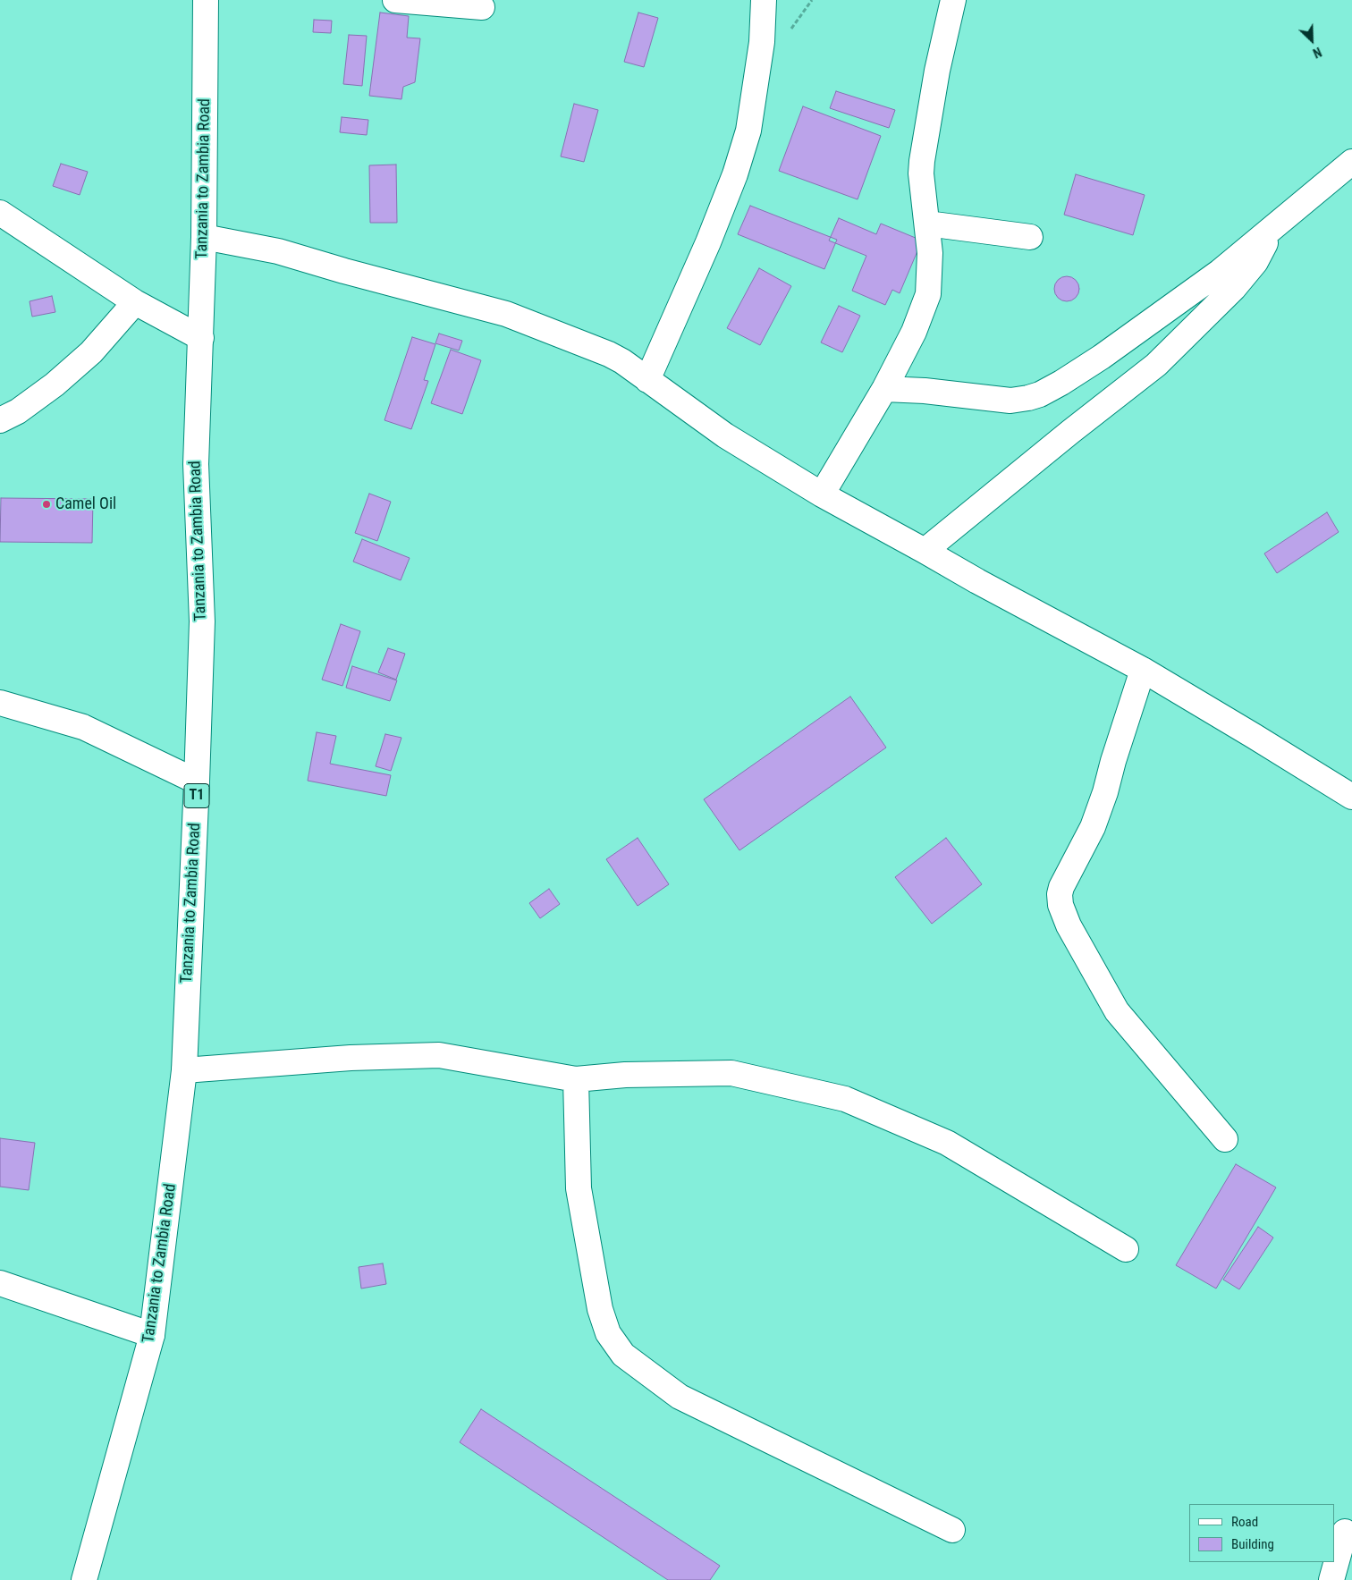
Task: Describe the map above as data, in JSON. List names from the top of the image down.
{
  "streets": {
    "main road": ["Tanzania to Zambia Road", "T1"]
  },
  "places": ["Camel Oil"],
  "legend": ["Road", "Building"],
  "north": "bottom right"
}
